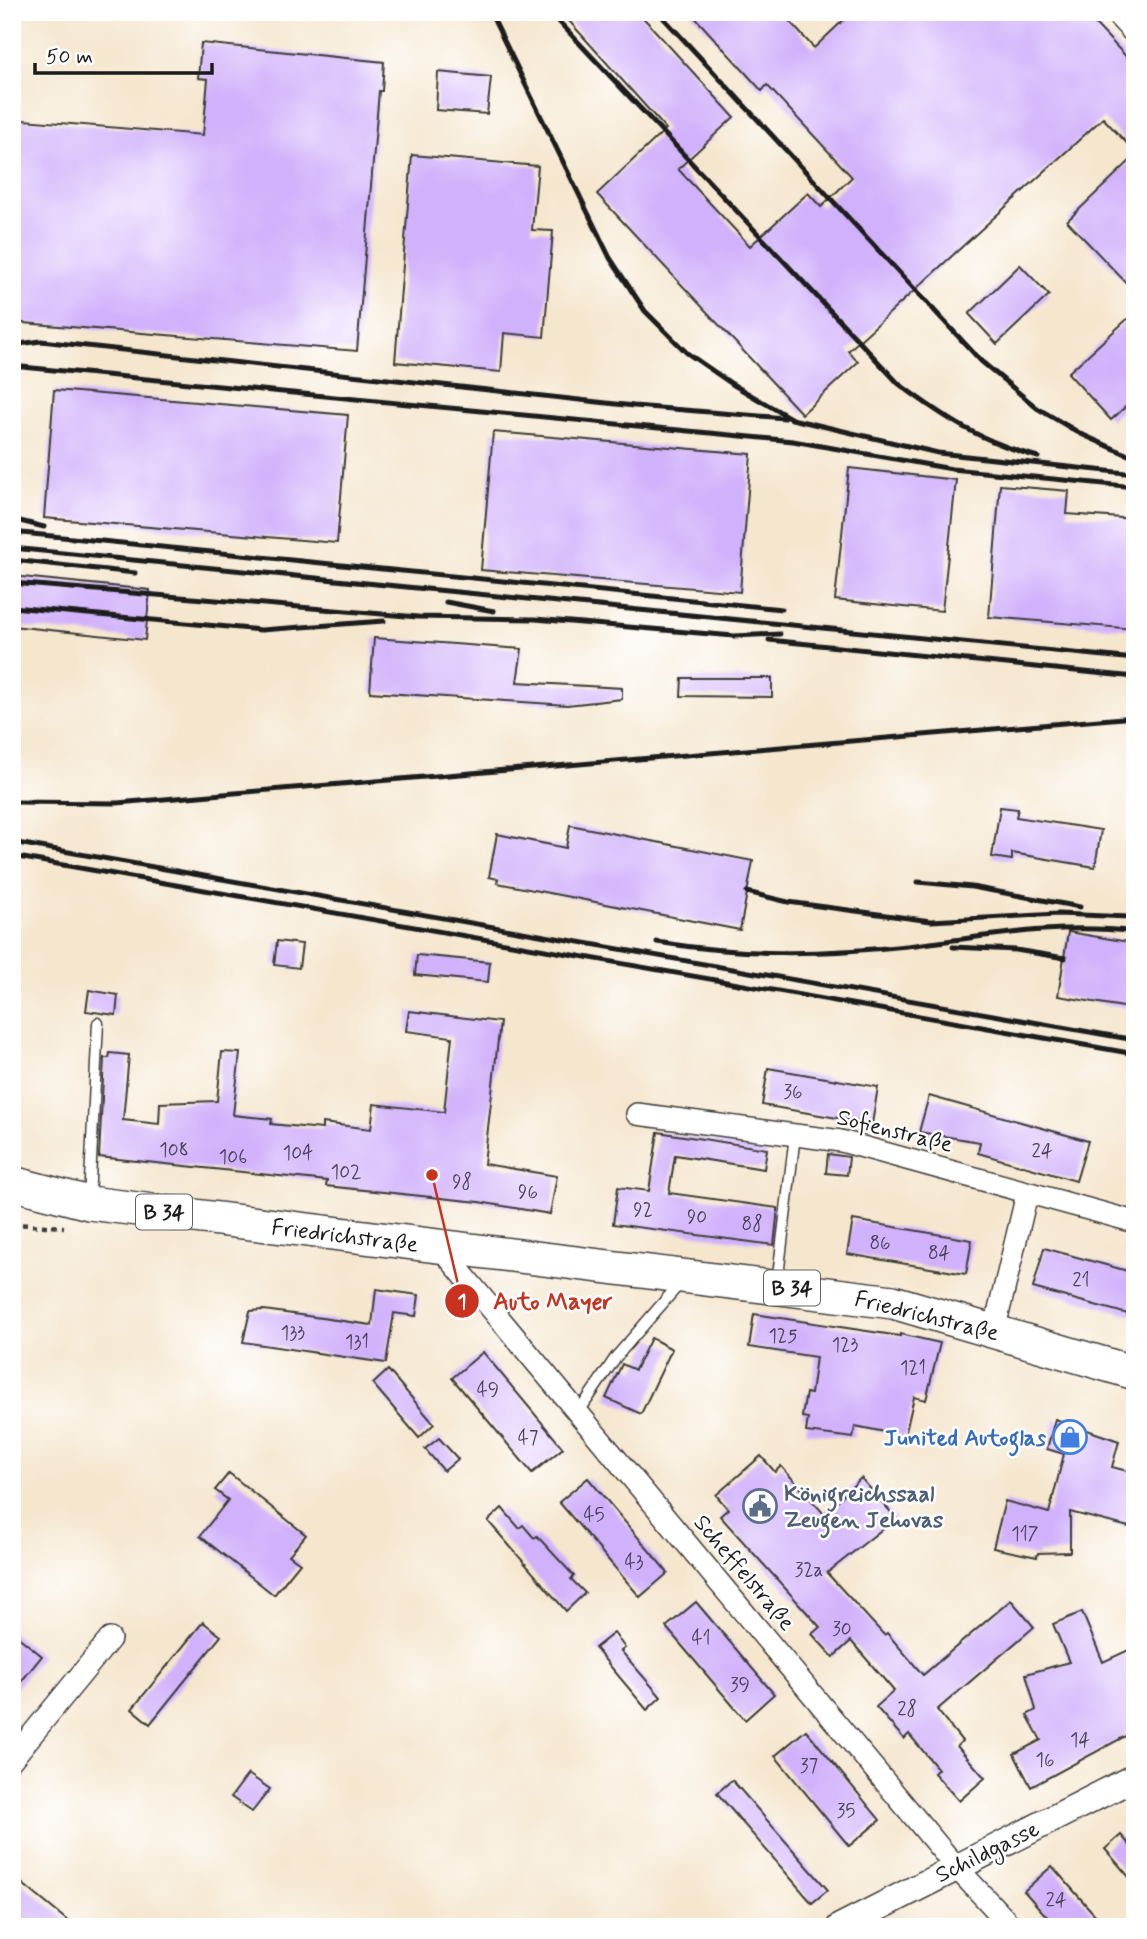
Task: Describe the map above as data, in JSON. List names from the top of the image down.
{
  "streets": {
    "main road": ["B 34", "Friedrichstraße"],
    "street": ["Sofienstraße", "Scheffelstraße", "Schildgasse"]
  },
  "crossings": [
    ["Friedrichstraße", "Scheffelstraße"],
    ["Scheffelstraße", "Schildgasse"]
  ],
  "places": {
    "other": ["Auto Mayer"],
    "shop": ["Junited Autoglas"],
    "public building": ["Königreichssaal Zeugen Jehovas"]
  },
  "house_numbers": [
    "36",
    "108",
    "24",
    "104",
    "106",
    "102",
    "98",
    "96",
    "92",
    "90",
    "88",
    "86",
    "84",
    "21",
    "133",
    "125",
    "131",
    "123",
    "121",
    "49",
    "47",
    "45",
    "117",
    "43",
    "32a",
    "30",
    "41",
    "39",
    "28",
    "14",
    "16",
    "37",
    "35",
    "24"
  ],
  "scale_bar": "50 m"
}
